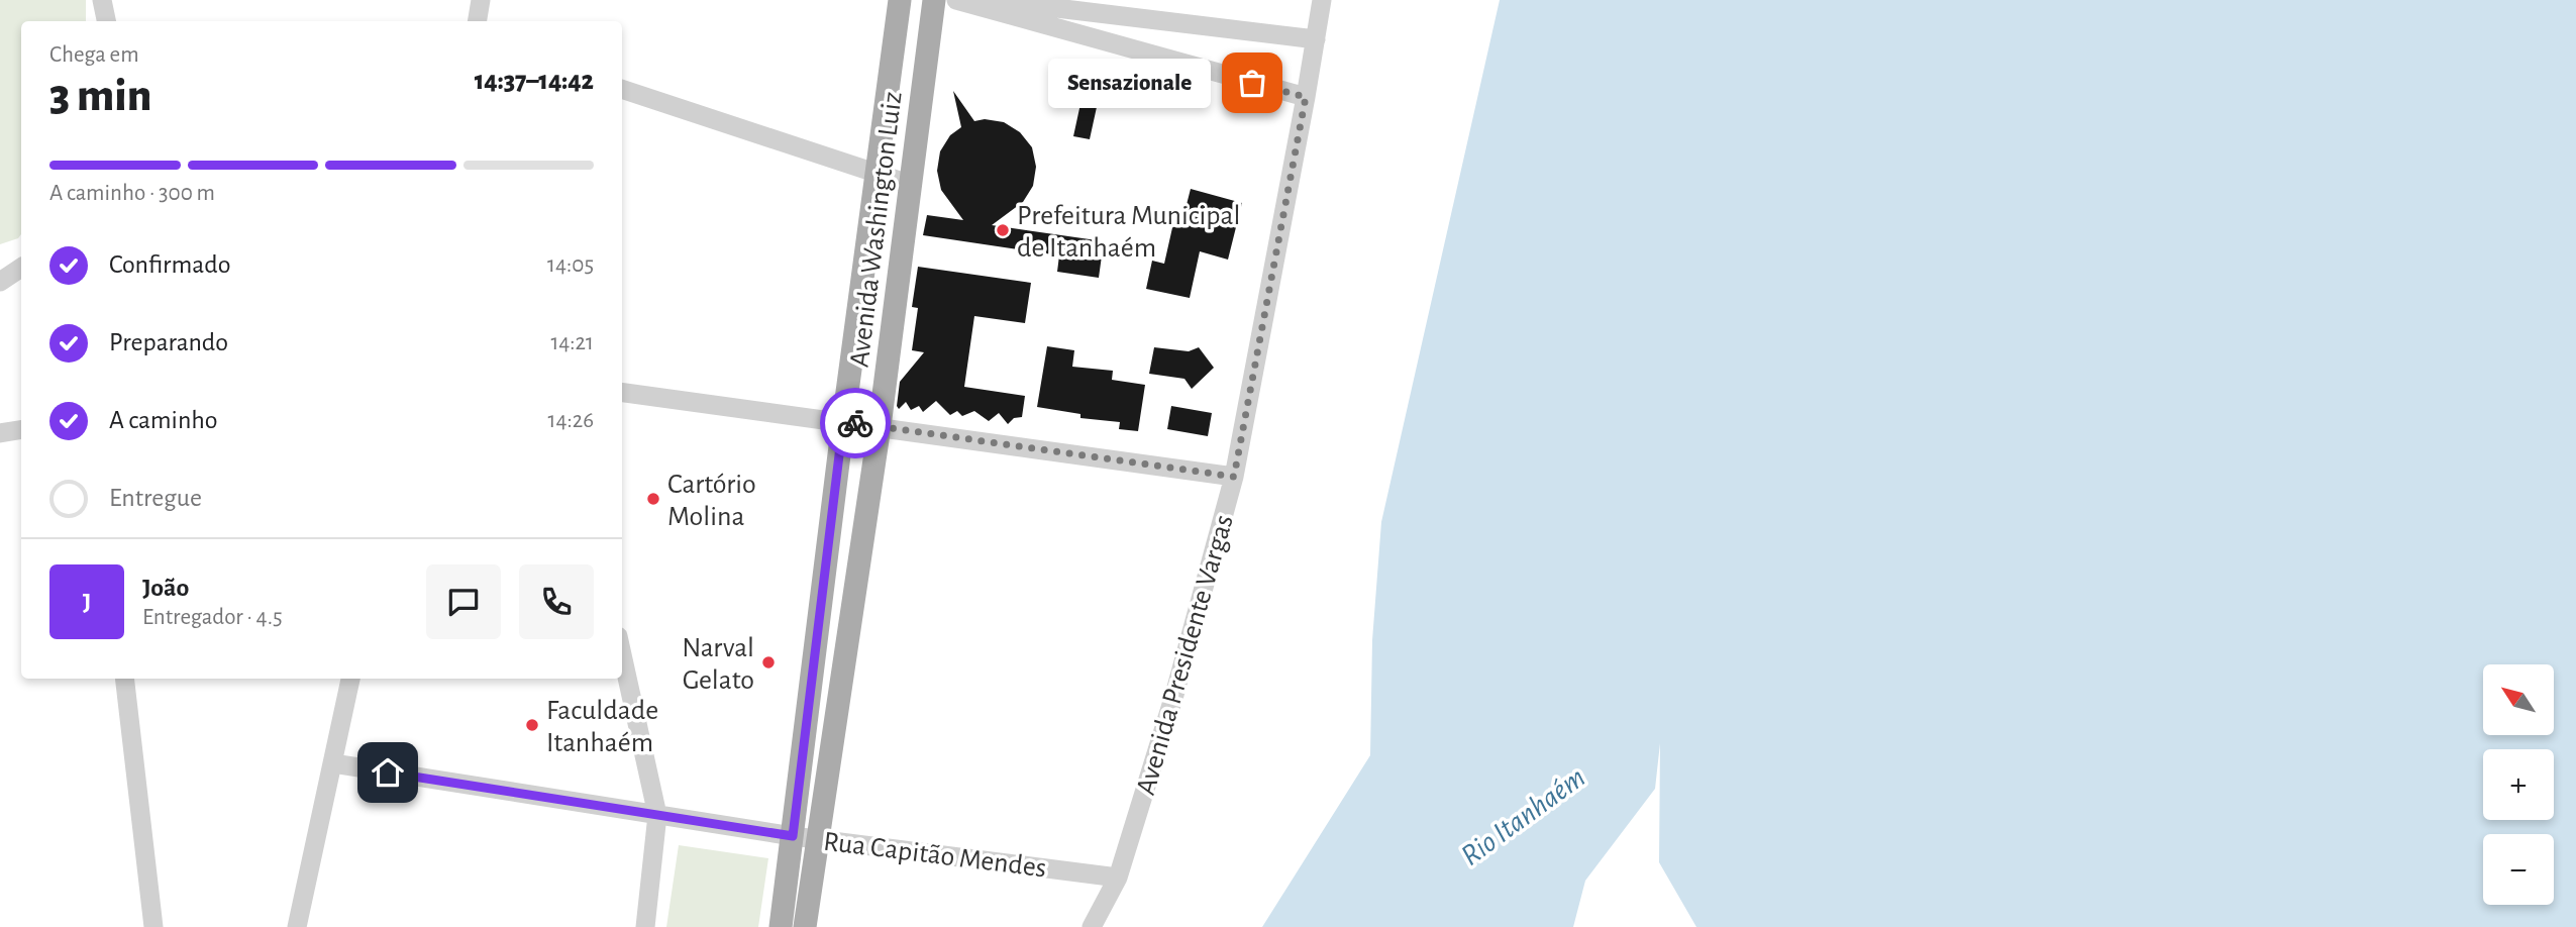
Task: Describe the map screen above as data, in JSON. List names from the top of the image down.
{
  "streets": {
    "main road": ["Avenida Washington Luiz"],
    "street": ["Avenida Presidente Vargas", "Rua Capitão Mendes"]
  },
  "crossings": [
    ["Avenida Washington Luiz", "Rua Capitão Mendes"],
    ["Avenida Presidente Vargas", "Rua Capitão Mendes"]
  ],
  "water": ["Rio Itanhaém"],
  "places": [
    "Sensazionale",
    "Prefeitura Municipal de Itanhaém",
    "Cartório Molina",
    "Narval Gelato",
    "Faculdade Itanhaém"
  ],
  "north": "top left",
  "page": {
    "heading": ["3 min", "Chega em", "14:37–14:42"],
    "panel": ["João", "Entregador · 4.5"],
    "bubble": "Sensazionale",
    "bar": "A caminho · 300 m",
    "list": [
      ["Confirmado", "14:05"],
      ["Preparando", "14:21"],
      ["A caminho", "14:26"],
      "Entregue"
    ],
    "round": "J",
    "map_buttons": ["+", "−"]
  }
}
